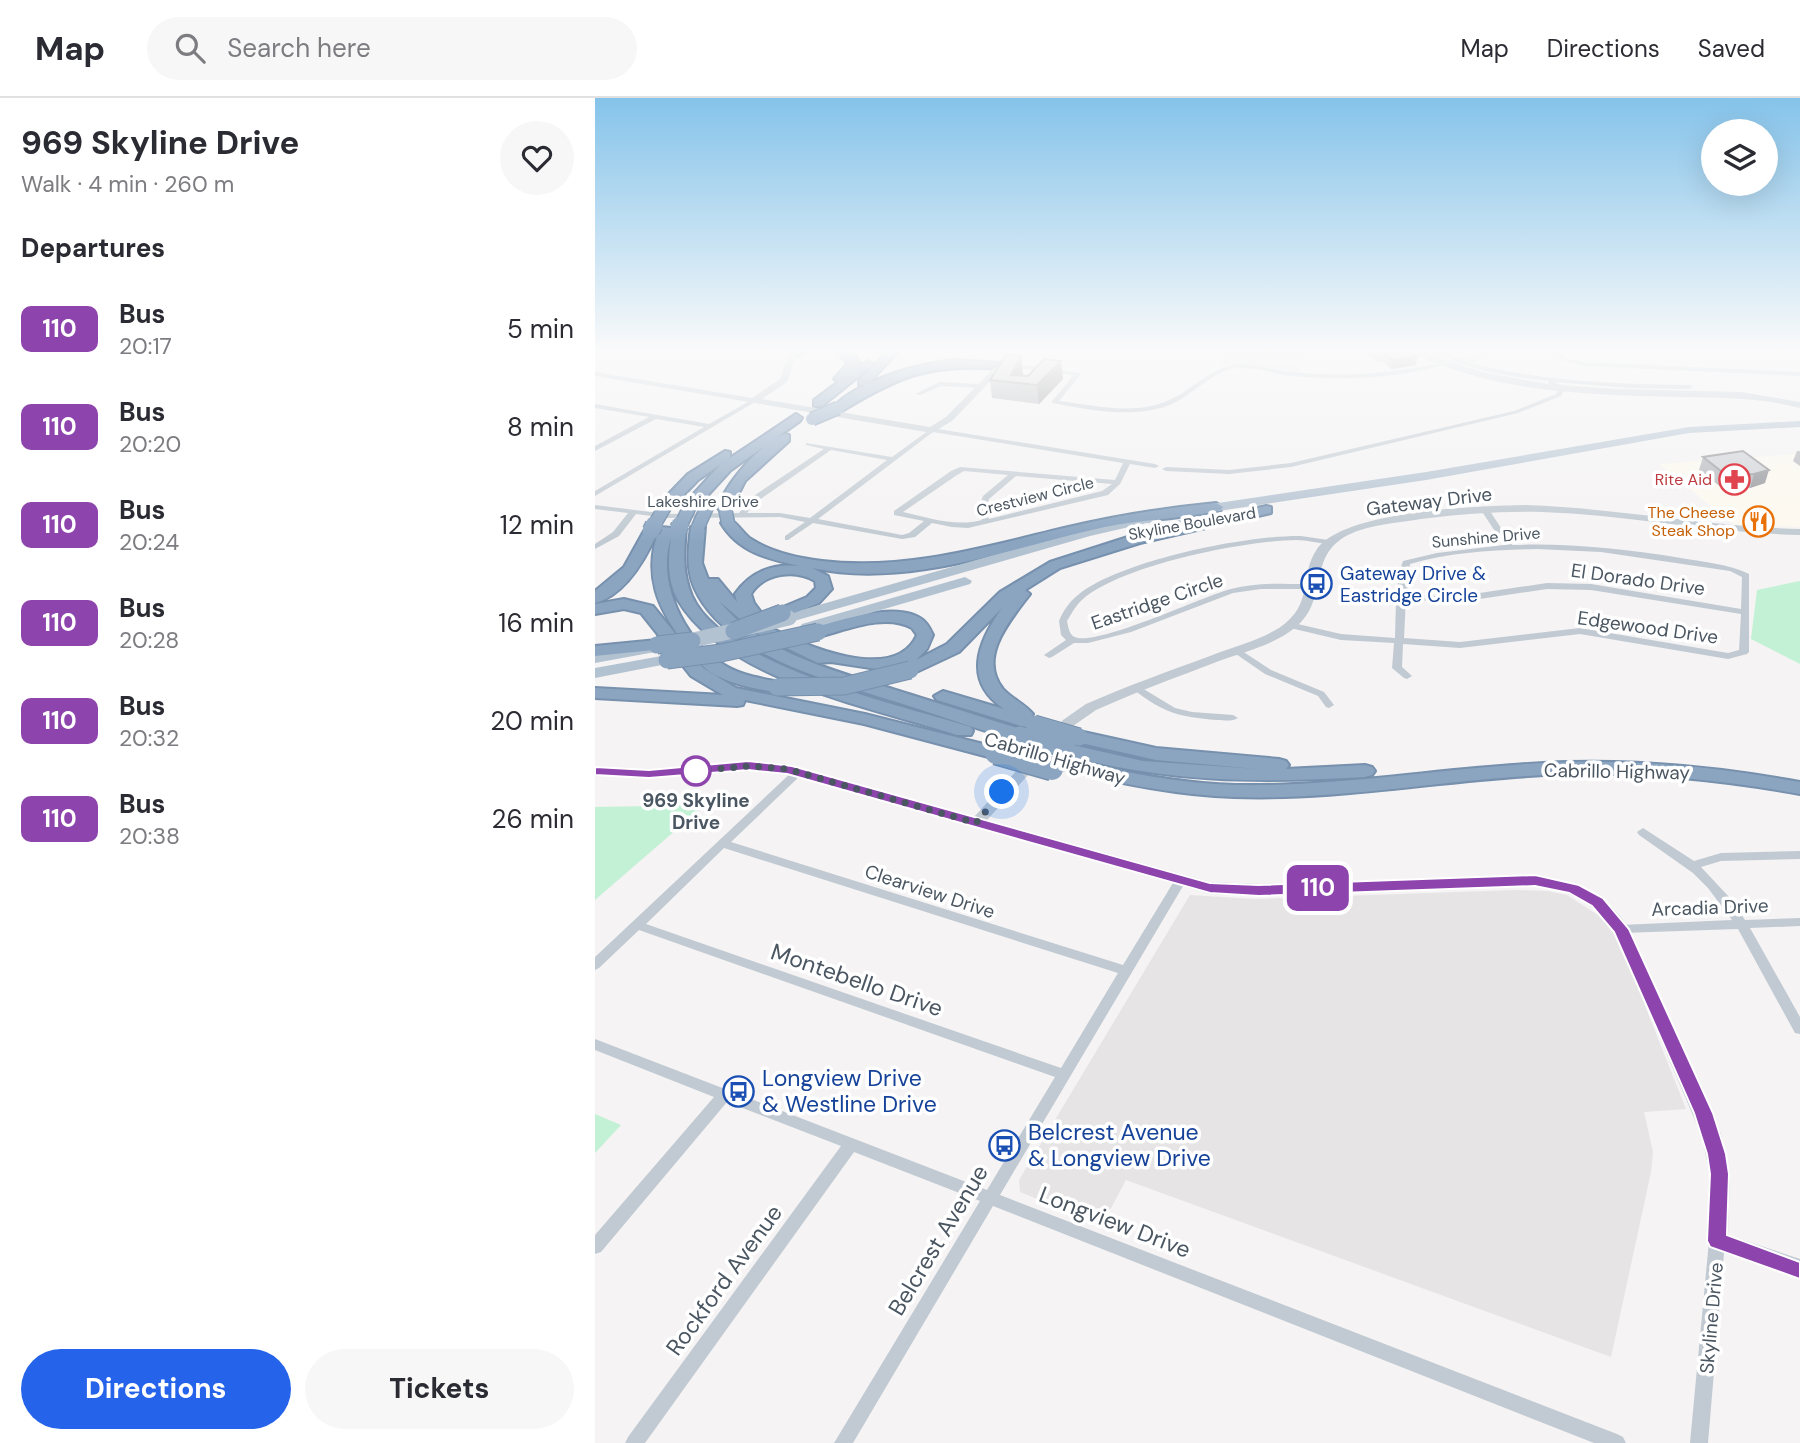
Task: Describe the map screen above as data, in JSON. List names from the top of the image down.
{
  "streets": {
    "highway": ["Cabrillo Highway"],
    "main road": ["Skyline Boulevard"],
    "street": [
      "Crestview Circle",
      "Lakeshire Drive",
      "Gateway Drive",
      "Sunshine Drive",
      "El Dorado Drive",
      "Eastridge Circle",
      "Edgewood Drive",
      "Clearview Drive",
      "Arcadia Drive",
      "Montebello Drive",
      "Longview Drive",
      "Belcrest Avenue",
      "Rockford Avenue",
      "Skyline Drive"
    ]
  },
  "crossings": [
    ["Crestview Circle", "Lakeshire Drive"],
    ["Gateway Drive", "Eastridge Circle"],
    ["Sunshine Drive", "El Dorado Drive"],
    ["Sunshine Drive", "Edgewood Drive"],
    ["El Dorado Drive", "Edgewood Drive"],
    ["Clearview Drive", "Belcrest Avenue"],
    ["Arcadia Drive", "Skyline Drive"],
    ["Montebello Drive", "Belcrest Avenue"],
    ["Longview Drive", "Belcrest Avenue"],
    ["Longview Drive", "Rockford Avenue"],
    ["Belcrest Avenue", "Skyline Drive"]
  ],
  "places": {
    "pharmacy": ["Rite Aid"],
    "restaurant": ["The Cheese Steak Shop"],
    "bus stop": ["Gateway Drive & Eastridge Circle", "Longview Drive & Westline Drive", "Belcrest Avenue & Longview Drive"],
    "other": ["969 Skyline Drive"]
  },
  "lines": ["bus line 110"],
  "page": {
    "header": "Map",
    "search": "Search here",
    "nav": ["Map", "Directions", "Saved"],
    "heading": [
      ["969 Skyline Drive", "Walk · 4 min · 260 m"],
      "Departures"
    ],
    "on_map": "110",
    "list": [
      {
        "mark": "110",
        "name": "Bus",
        "note": "20:17",
        "value": "5 min"
      },
      {
        "mark": "110",
        "name": "Bus",
        "note": "20:20",
        "value": "8 min"
      },
      {
        "mark": "110",
        "name": "Bus",
        "note": "20:24",
        "value": "12 min"
      },
      {
        "mark": "110",
        "name": "Bus",
        "note": "20:28",
        "value": "16 min"
      },
      {
        "mark": "110",
        "name": "Bus",
        "note": "20:32",
        "value": "20 min"
      },
      {
        "mark": "110",
        "name": "Bus",
        "note": "20:38",
        "value": "26 min"
      }
    ],
    "buttons": ["Directions", "Tickets"]
  }
}
